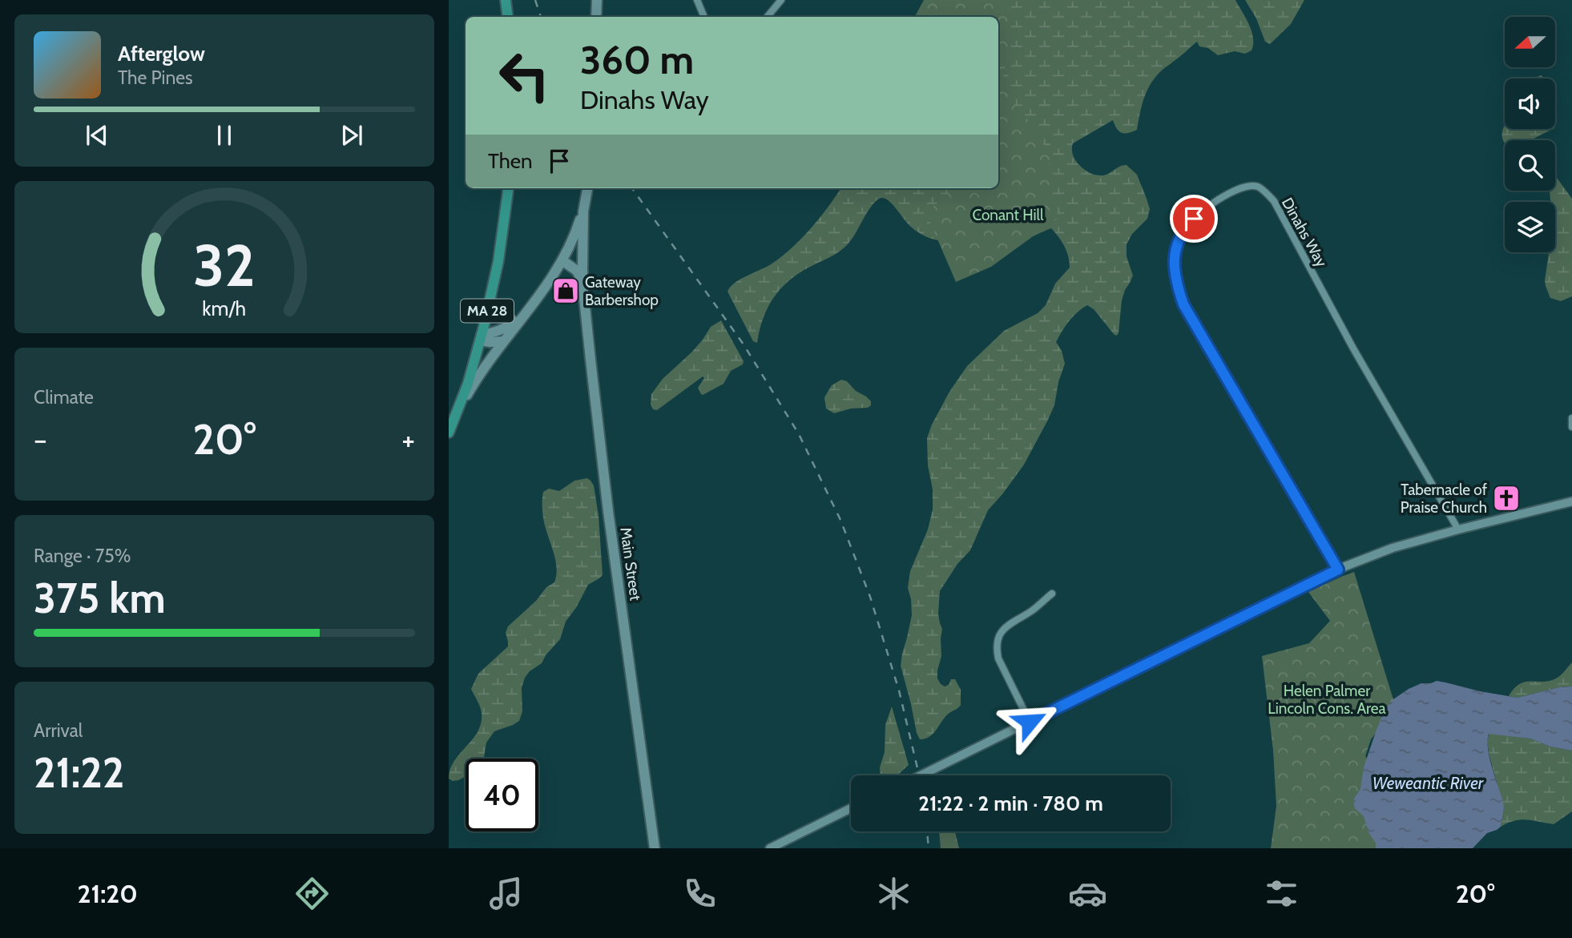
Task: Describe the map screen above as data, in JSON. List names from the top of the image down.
{
  "streets": {
    "main road": ["MA 28", "Main Street"],
    "street": ["Dinahs Way"]
  },
  "water": ["Weweantic River"],
  "parks": ["Conant Hill", "Helen Palmer Lincoln Cons. Area"],
  "places": {
    "shop": ["Gateway Barbershop"],
    "church": ["Tabernacle of Praise Church"]
  },
  "north": "left",
  "page": {
    "turn": ["360 m", "Dinahs Way"],
    "song": ["Afterglow", "The Pines"],
    "then": "Then",
    "tile": [
      "Climate",
      ["Range · 75%", "375 km"],
      ["Arrival", "21:22"]
    ],
    "heat": ["−", "20°", "+"],
    "limit": "40",
    "trip": "21:22 · 2 min · 780 m",
    "tabs": ["21:20", "20°"],
    "gauge": ["32", "km/h"]
  }
}
